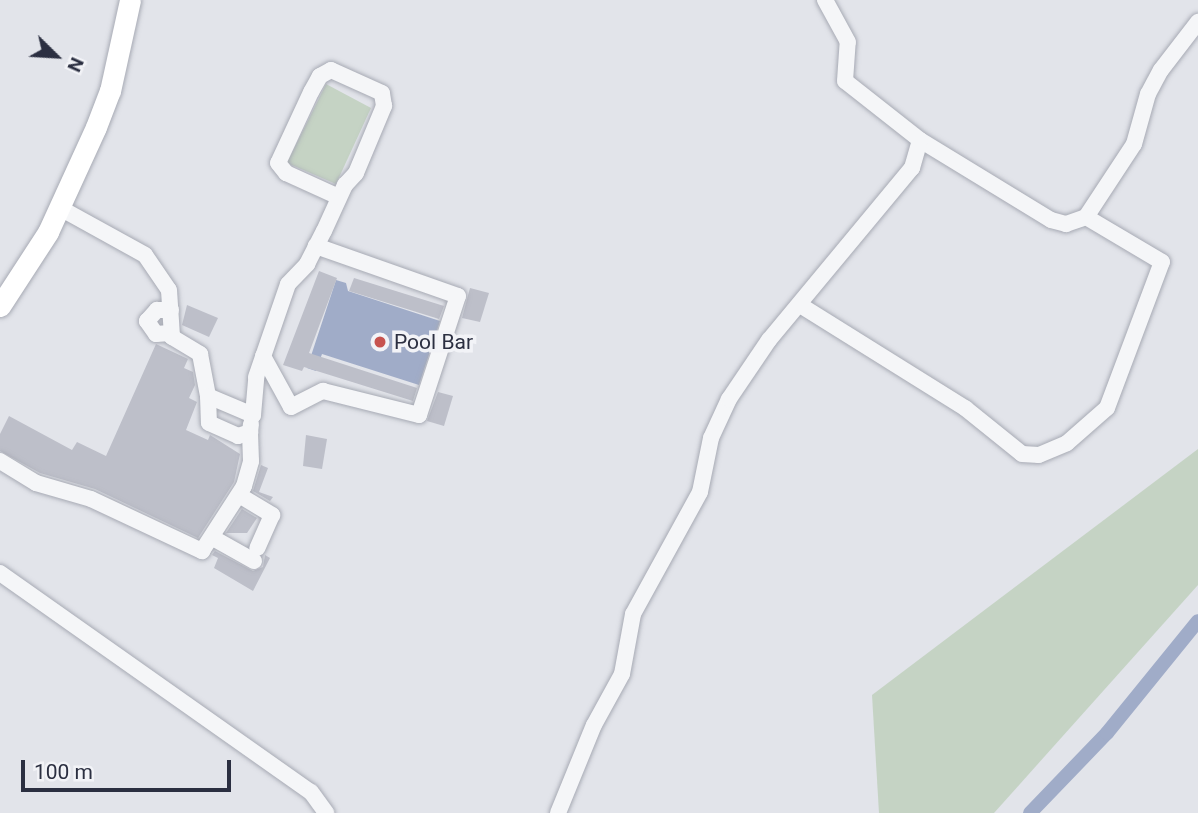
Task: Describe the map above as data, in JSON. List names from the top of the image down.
{
  "places": ["Pool Bar"],
  "scale_bar": "100 m",
  "north": "bottom right"
}
